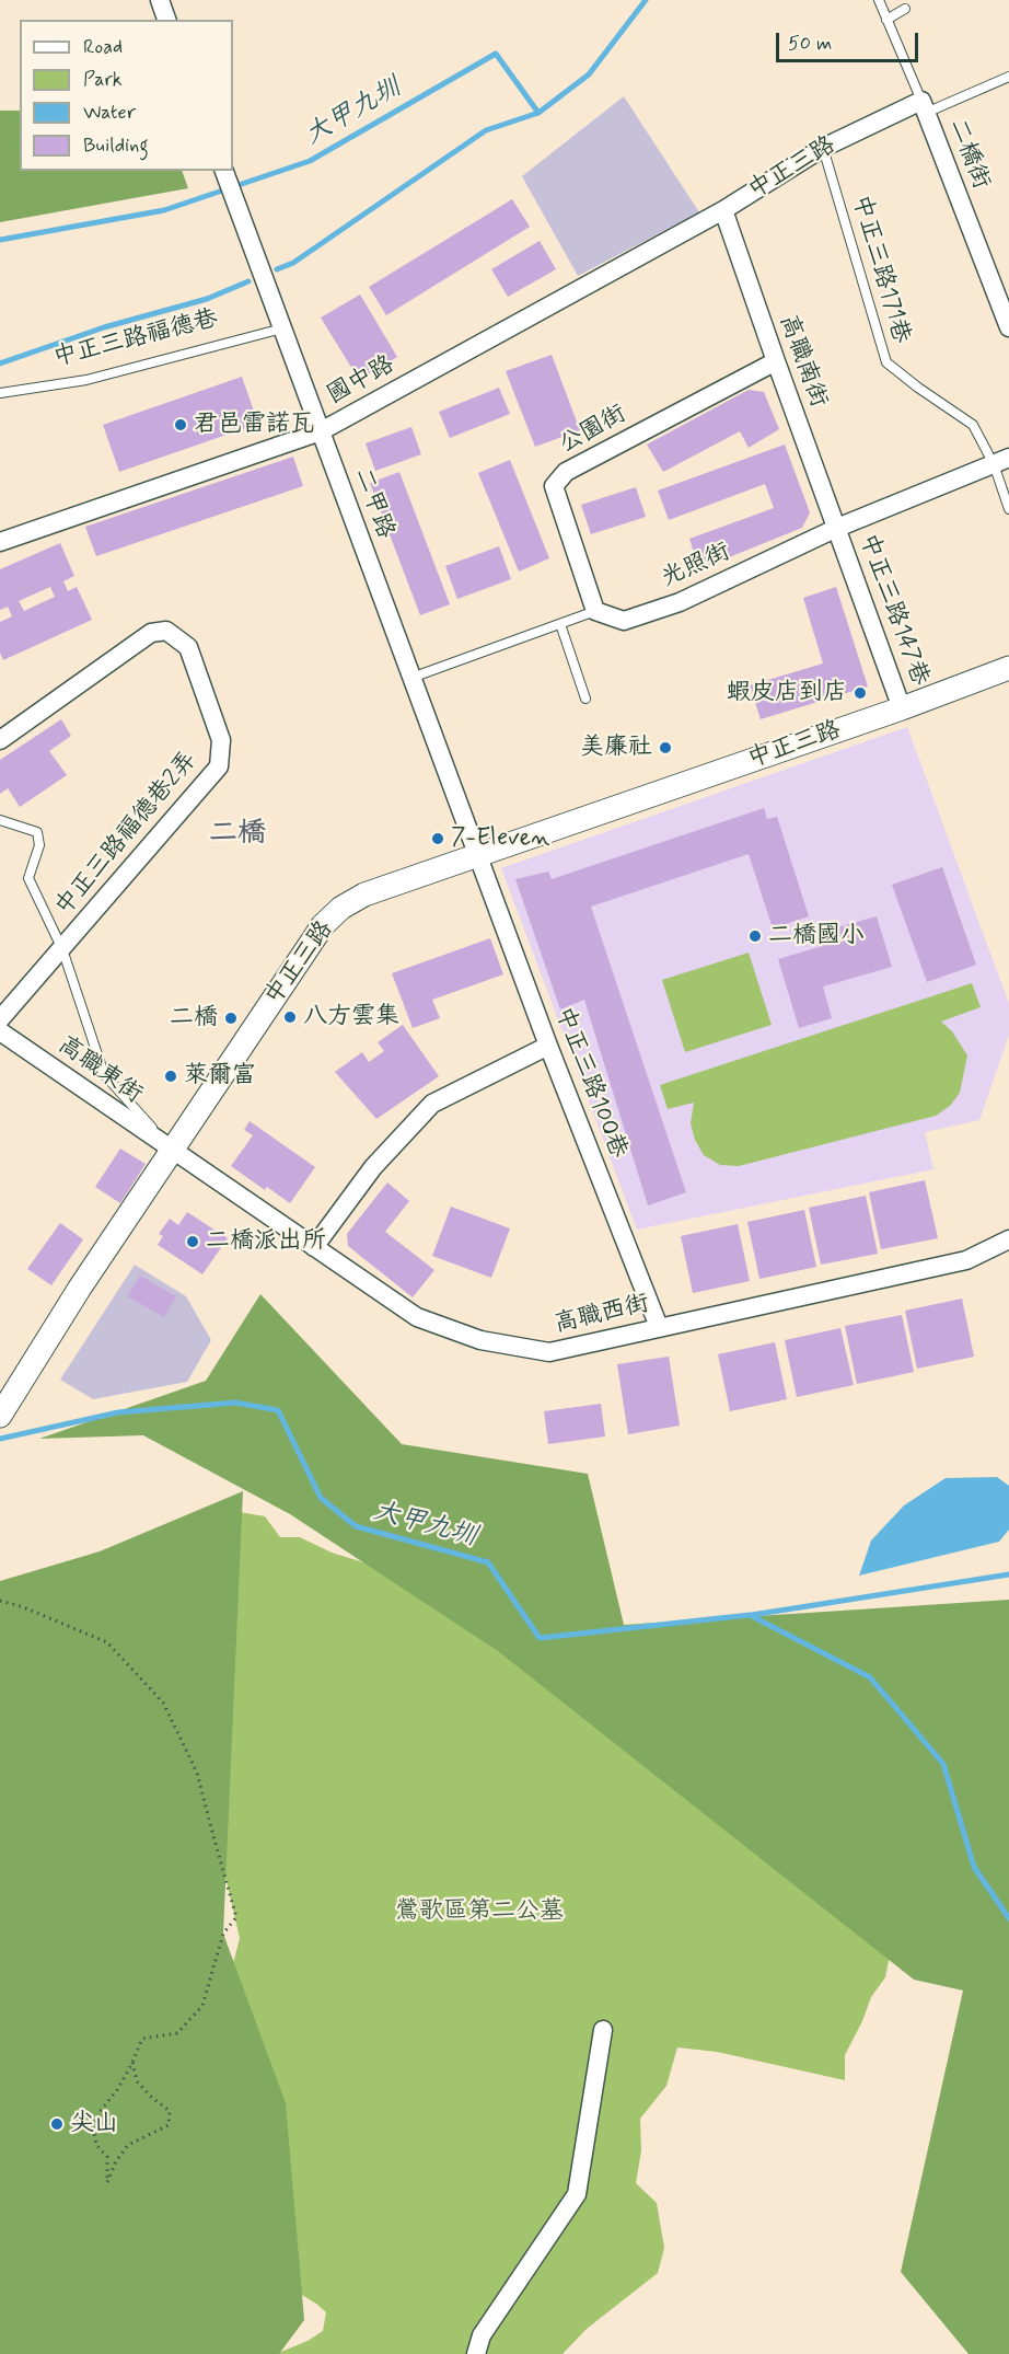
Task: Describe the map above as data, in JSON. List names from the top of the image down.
{
  "streets": {
    "street": [
      "二橋街",
      "中正三路",
      "高職南街",
      "國中路",
      "公園街",
      "二甲路",
      "光照街",
      "中正三路147巷",
      "中正三路福德巷2弄",
      "高職東街",
      "中正三路100巷",
      "高職西街"
    ],
    "lane": ["中正三路171巷", "中正三路福德巷"]
  },
  "crossings": [
    ["二橋街", "中正三路"],
    ["中正三路", "中正三路171巷"],
    ["中正三路", "高職南街"],
    ["中正三路", "國中路"],
    ["中正三路", "二甲路"],
    ["中正三路", "中正三路147巷"],
    ["中正三路", "高職東街"],
    ["中正三路", "中正三路100巷"],
    ["中正三路", "高職西街"],
    ["中正三路171巷", "光照街"],
    ["中正三路福德巷", "二甲路"],
    ["高職南街", "國中路"],
    ["高職南街", "公園街"],
    ["高職南街", "光照街"],
    ["高職南街", "中正三路147巷"],
    ["國中路", "二甲路"],
    ["公園街", "光照街"],
    ["二甲路", "中正三路100巷"],
    ["光照街", "中正三路147巷"],
    ["高職東街", "高職西街"],
    ["中正三路100巷", "高職西街"]
  ],
  "districts": ["二橋"],
  "water": ["大甲九圳"],
  "parks": ["鶯歌區第二公墓"],
  "places": [
    "君邑雷諾瓦",
    "蝦皮店到店",
    "美廉社",
    "7-Eleven",
    "二橋國小",
    "八方雲集",
    "二橋",
    "萊爾富",
    "二橋派出所",
    "尖山"
  ],
  "legend": [
    "Road",
    "Park",
    "Water",
    "Building"
  ],
  "scale_bar": "50 m"
}
